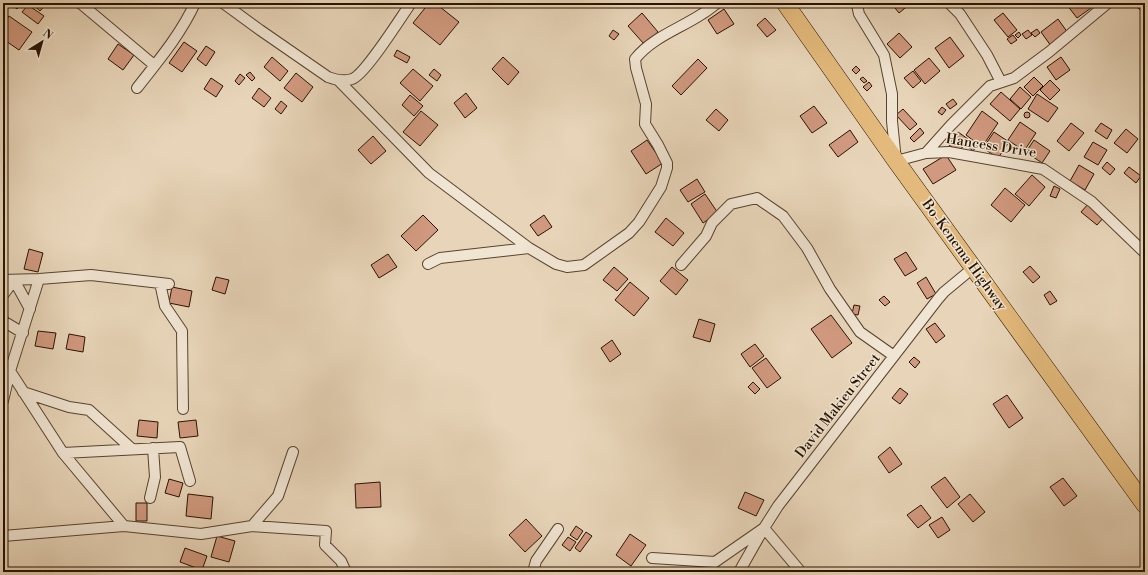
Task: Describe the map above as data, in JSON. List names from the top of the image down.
{
  "streets": {
    "highway": ["Bo-Kenema Highway"],
    "street": ["Hancess Drive", "David Makieu Street"]
  },
  "crossings": [
    ["Hancess Drive", "Bo-Kenema Highway"],
    ["Bo-Kenema Highway", "David Makieu Street"]
  ],
  "north": "top right"
}
